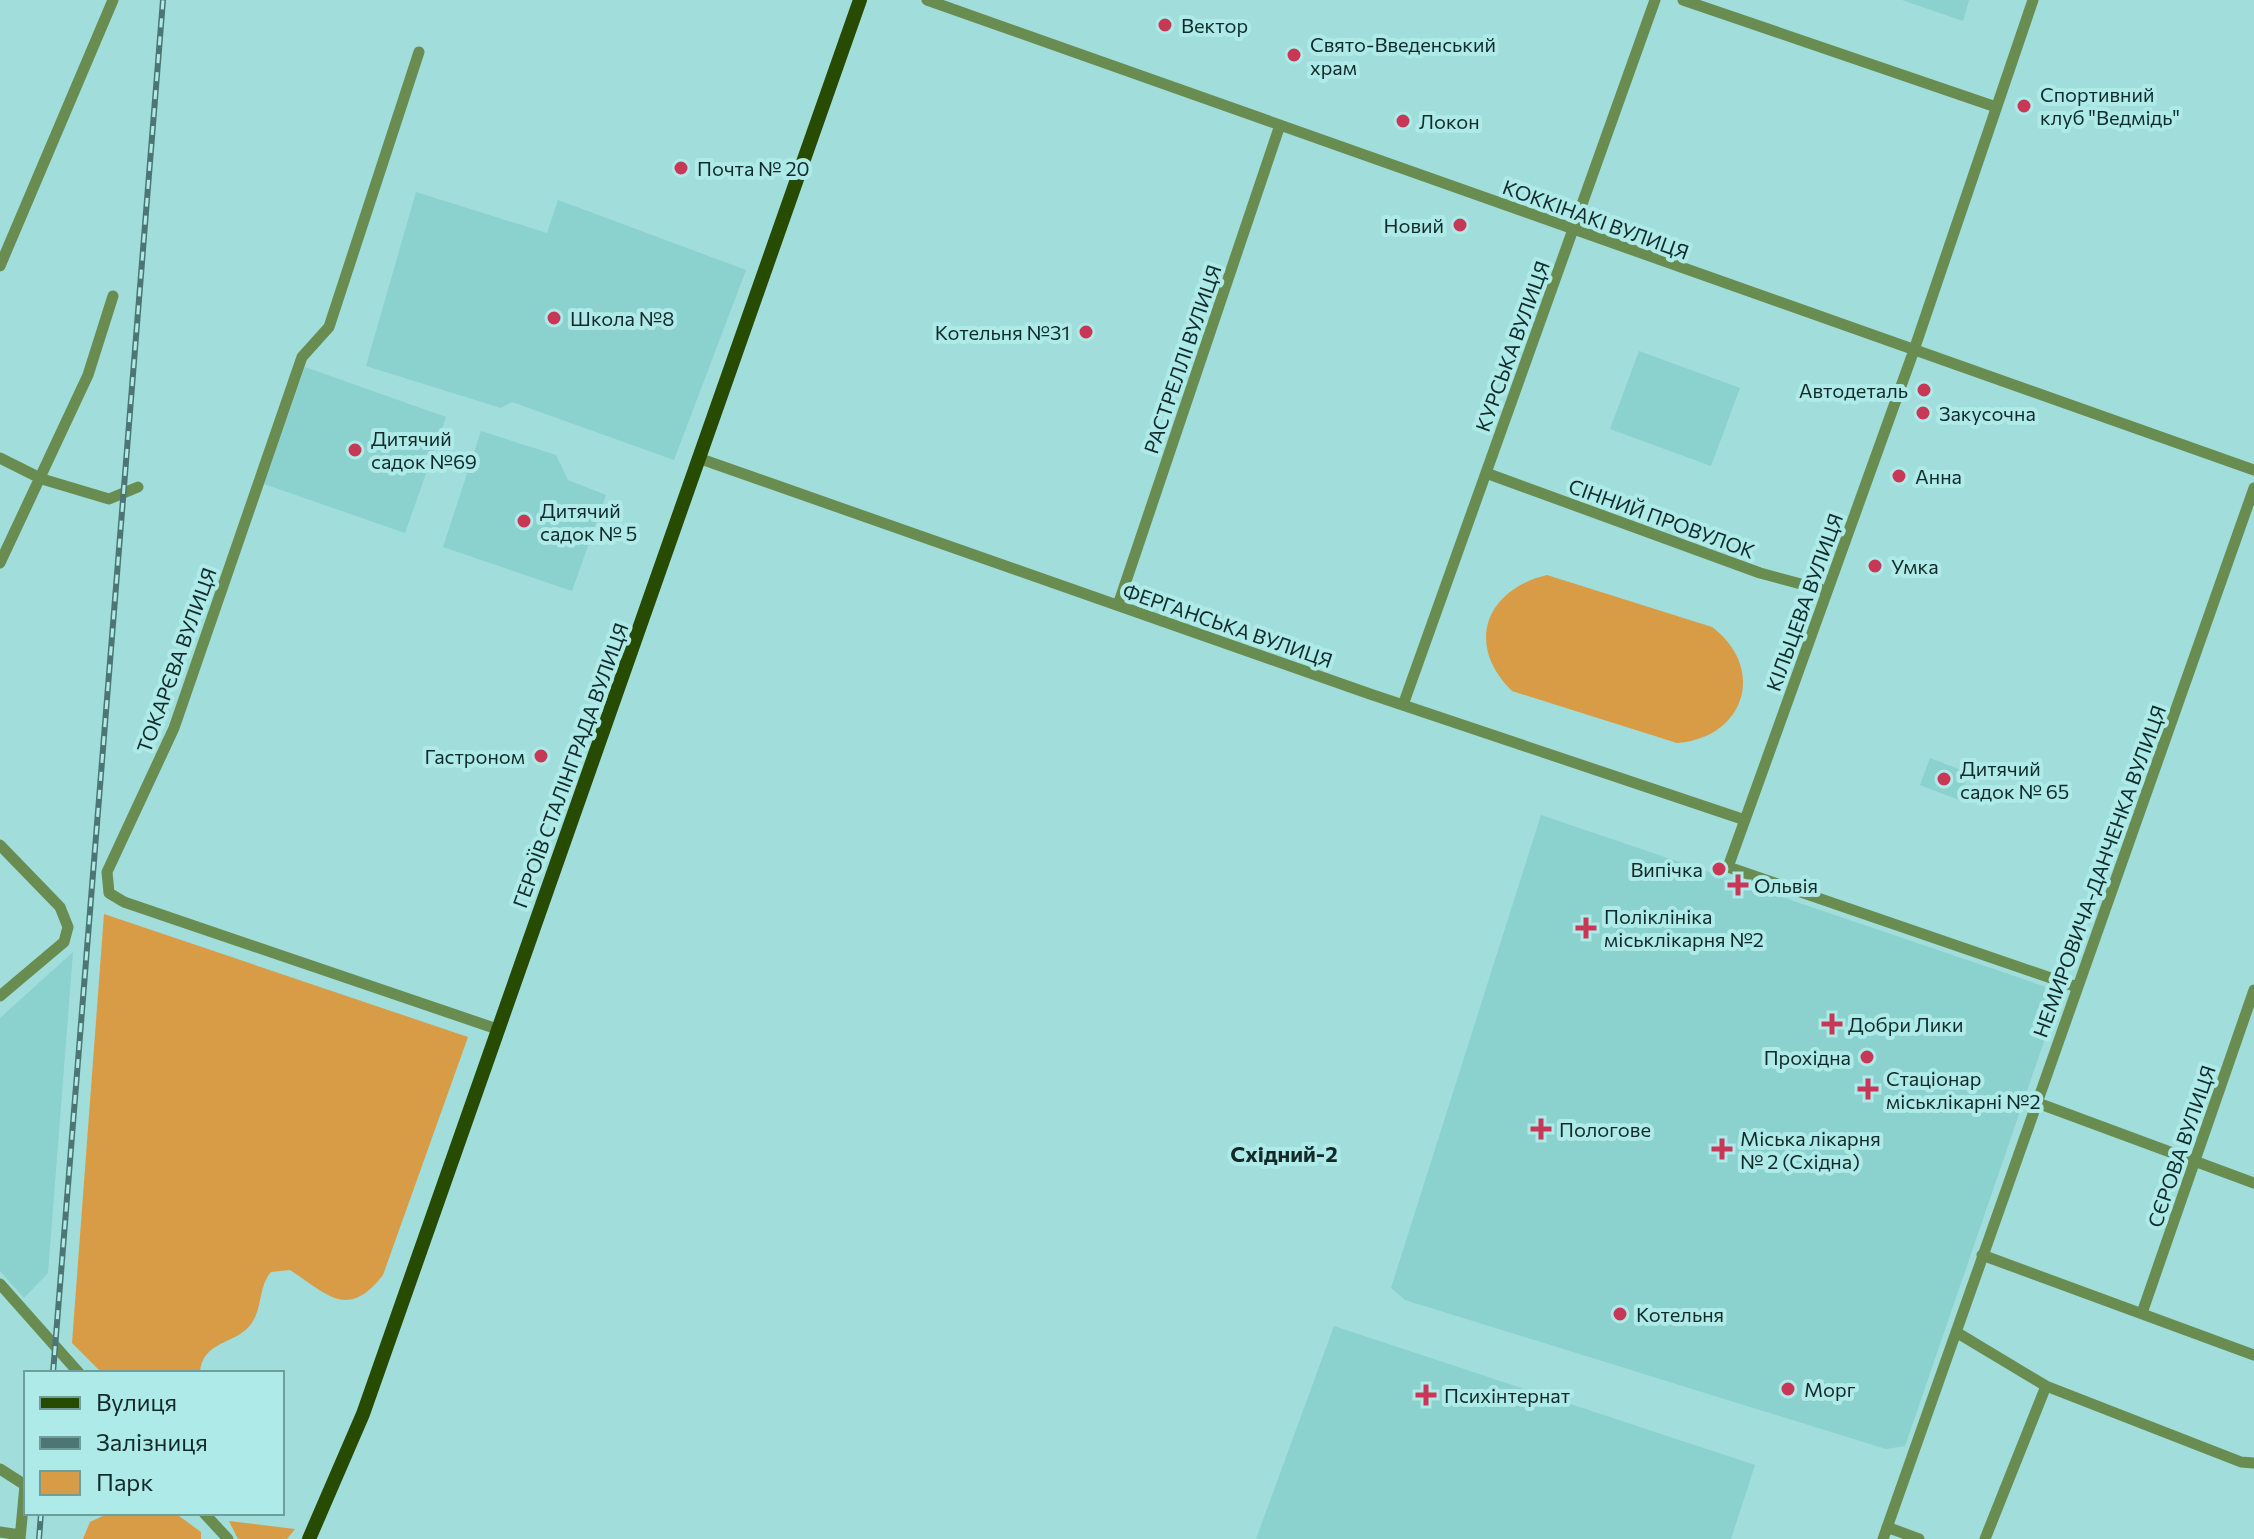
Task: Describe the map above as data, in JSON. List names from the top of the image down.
{
  "streets": {
    "main road": ["ГЕРОЇВ СТАЛІНГРАДА ВУЛИЦЯ"],
    "street": [
      "КОККІНАКІ ВУЛИЦЯ",
      "КУРСЬКА ВУЛИЦЯ",
      "РАСТРЕЛЛІ ВУЛИЦЯ",
      "СІННИЙ ПРОВУЛОК",
      "КІЛЬЦЕВА ВУЛИЦЯ",
      "ФЕРГАНСЬКА ВУЛИЦЯ",
      "ТОКАРЄВА ВУЛИЦЯ",
      "НЕМИРОВИЧА-ДАНЧЕНКА ВУЛИЦЯ",
      "СЄРОВА ВУЛИЦЯ"
    ]
  },
  "crossings": [
    ["КОККІНАКІ ВУЛИЦЯ", "КУРСЬКА ВУЛИЦЯ"],
    ["КОККІНАКІ ВУЛИЦЯ", "РАСТРЕЛЛІ ВУЛИЦЯ"],
    ["КОККІНАКІ ВУЛИЦЯ", "КІЛЬЦЕВА ВУЛИЦЯ"],
    ["КУРСЬКА ВУЛИЦЯ", "СІННИЙ ПРОВУЛОК"],
    ["КУРСЬКА ВУЛИЦЯ", "ФЕРГАНСЬКА ВУЛИЦЯ"],
    ["РАСТРЕЛЛІ ВУЛИЦЯ", "ФЕРГАНСЬКА ВУЛИЦЯ"],
    ["СІННИЙ ПРОВУЛОК", "КІЛЬЦЕВА ВУЛИЦЯ"],
    ["КІЛЬЦЕВА ВУЛИЦЯ", "ФЕРГАНСЬКА ВУЛИЦЯ"],
    ["КІЛЬЦЕВА ВУЛИЦЯ", "НЕМИРОВИЧА-ДАНЧЕНКА ВУЛИЦЯ"],
    ["ФЕРГАНСЬКА ВУЛИЦЯ", "ГЕРОЇВ СТАЛІНГРАДА ВУЛИЦЯ"],
    ["ТОКАРЄВА ВУЛИЦЯ", "ГЕРОЇВ СТАЛІНГРАДА ВУЛИЦЯ"]
  ],
  "districts": ["Східний-2"],
  "places": {
    "other": [
      "Вектор",
      "Свято-Введенський храм",
      "Спортивний клуб \"Ведмідь\"",
      "Локон",
      "Почта № 20",
      "Новий",
      "Школа №8",
      "Котельня №31",
      "Автодеталь",
      "Закусочна",
      "Дитячий садок №69",
      "Анна",
      "Дитячий садок № 5",
      "Умка",
      "Гастроном",
      "Дитячий садок № 65",
      "Випічка",
      "Прохідна",
      "Котельня",
      "Морг"
    ],
    "health": [
      "Ольвія",
      "Поліклініка міськлікарня №2",
      "Добри Лики",
      "Стаціонар міськлікарні №2",
      "Пологове",
      "Міська лікарня № 2 (Східна)",
      "Психінтернат"
    ]
  },
  "legend": ["Вулиця", "Залізниця", "Парк"]
}
